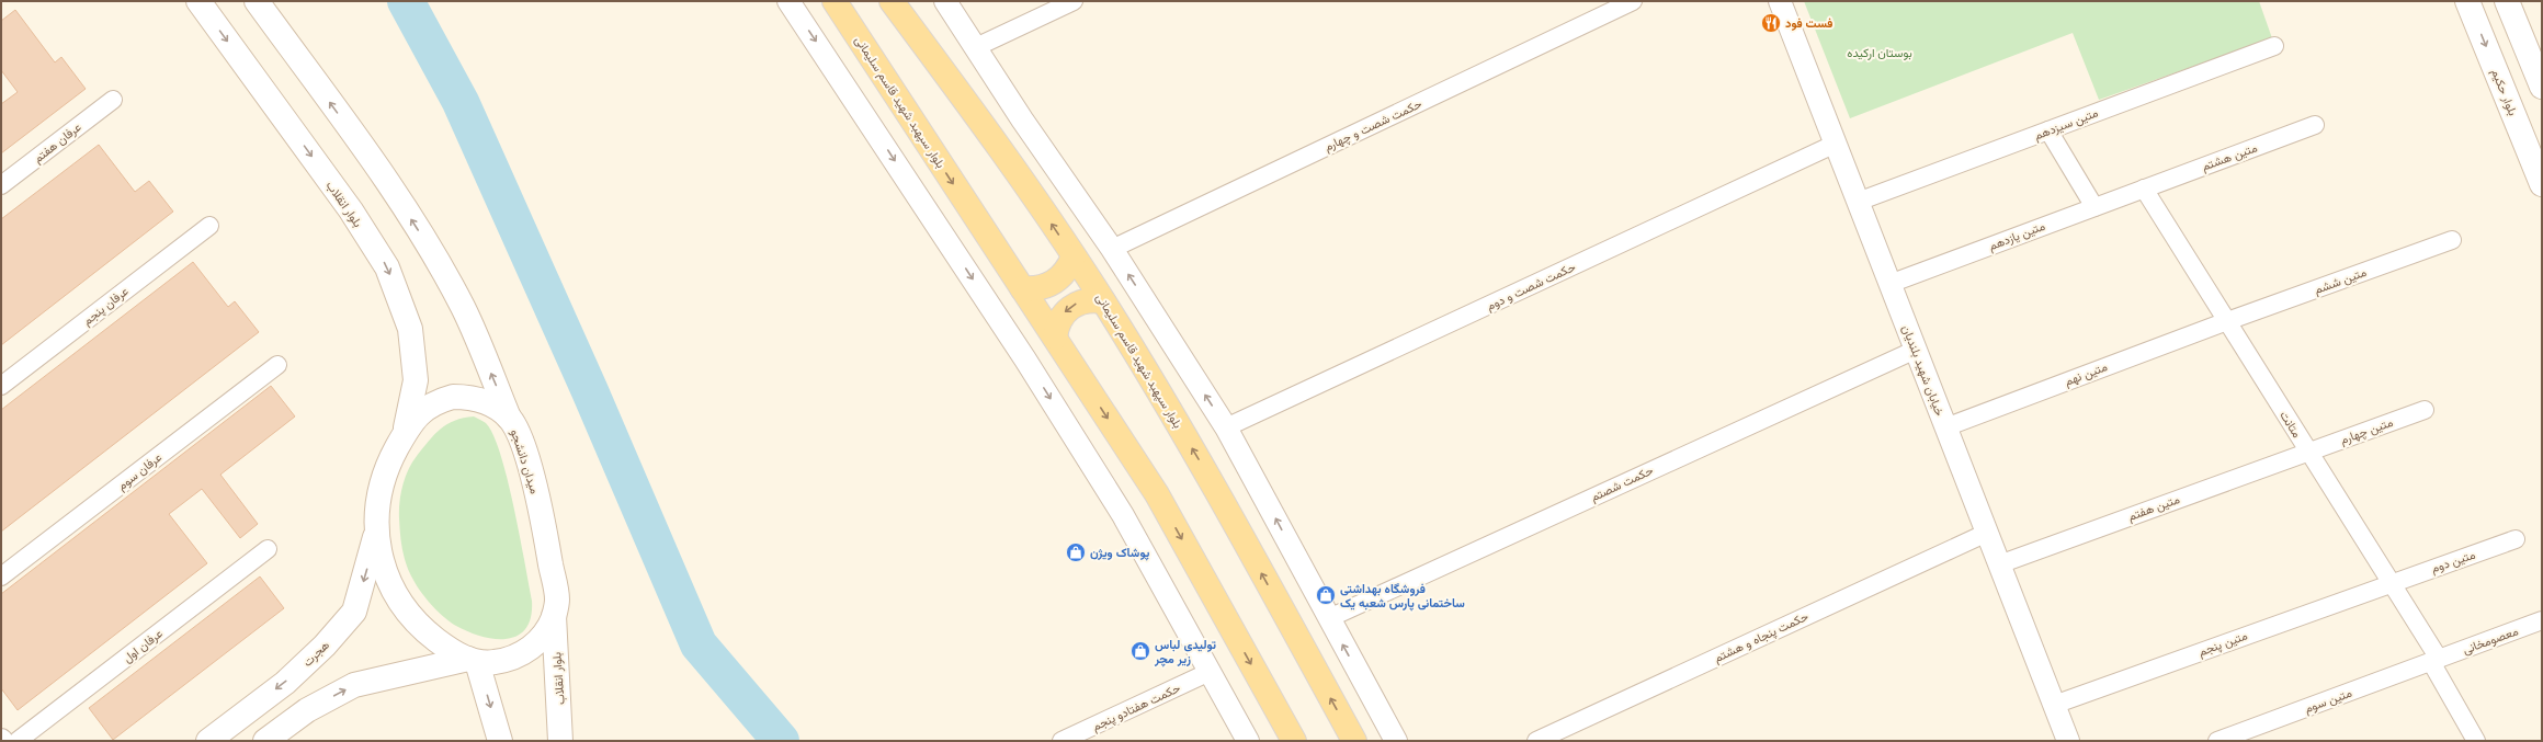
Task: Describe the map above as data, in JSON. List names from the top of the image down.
{
  "streets": {
    "main road": [
      "بلوار حکیم",
      "بلوار سپهبد شهید قاسم سلیمانی",
      "بلوار انقلاب",
      "میدان دانشجو",
      "هجرت"
    ],
    "street": [
      "متین سیزدهم",
      "حکمت شصت و چهارم",
      "عرفان هفتم",
      "متین هشتم",
      "متین یازدهم",
      "متین ششم",
      "حکمت شصت و دوم",
      "عرفان پنجم",
      "خیابان شهید بلندیان",
      "متین نهم",
      "متانت",
      "متین چهارم",
      "عرفان سوم",
      "حکمت شصتم",
      "متین هفتم",
      "متین دوم",
      "حکمت پنجاه و هشتم",
      "معصومخانی",
      "متین پنجم",
      "عرفان اول",
      "متین سوم",
      "حکمت هفتادو پنجم"
    ]
  },
  "crossings": [
    ["متین سیزدهم", "خیابان شهید بلندیان"],
    ["متین هشتم", "متین یازدهم"],
    ["متین هشتم", "متانت"],
    ["بلوار انقلاب", "میدان دانشجو"],
    ["متین یازدهم", "خیابان شهید بلندیان"],
    ["متین یازدهم", "متانت"],
    ["متین ششم", "متین نهم"],
    ["متین ششم", "متانت"],
    ["حکمت شصت و دوم", "خیابان شهید بلندیان"],
    ["خیابان شهید بلندیان", "متین نهم"],
    ["خیابان شهید بلندیان", "حکمت شصتم"],
    ["خیابان شهید بلندیان", "متین هفتم"],
    ["خیابان شهید بلندیان", "حکمت پنجاه و هشتم"],
    ["خیابان شهید بلندیان", "متین پنجم"],
    ["متین نهم", "متانت"],
    ["متانت", "متین چهارم"],
    ["متانت", "متین هفتم"],
    ["متانت", "متین دوم"],
    ["متانت", "معصومخانی"],
    ["متانت", "متین پنجم"],
    ["متانت", "متین سوم"],
    ["متین چهارم", "متین هفتم"],
    ["میدان دانشجو", "هجرت"],
    ["متین دوم", "متین پنجم"],
    ["معصومخانی", "متین سوم"]
  ],
  "one_way": ["هجرت"],
  "parks": ["بوستان ارکیده"],
  "places": {
    "restaurant": ["فست فود"],
    "shop": ["پوشاک ویژن", "فروشگاه بهداشتی ساختمانی پارس شعبه یک", "تولیدی لباس زیر مچر"]
  }
}
